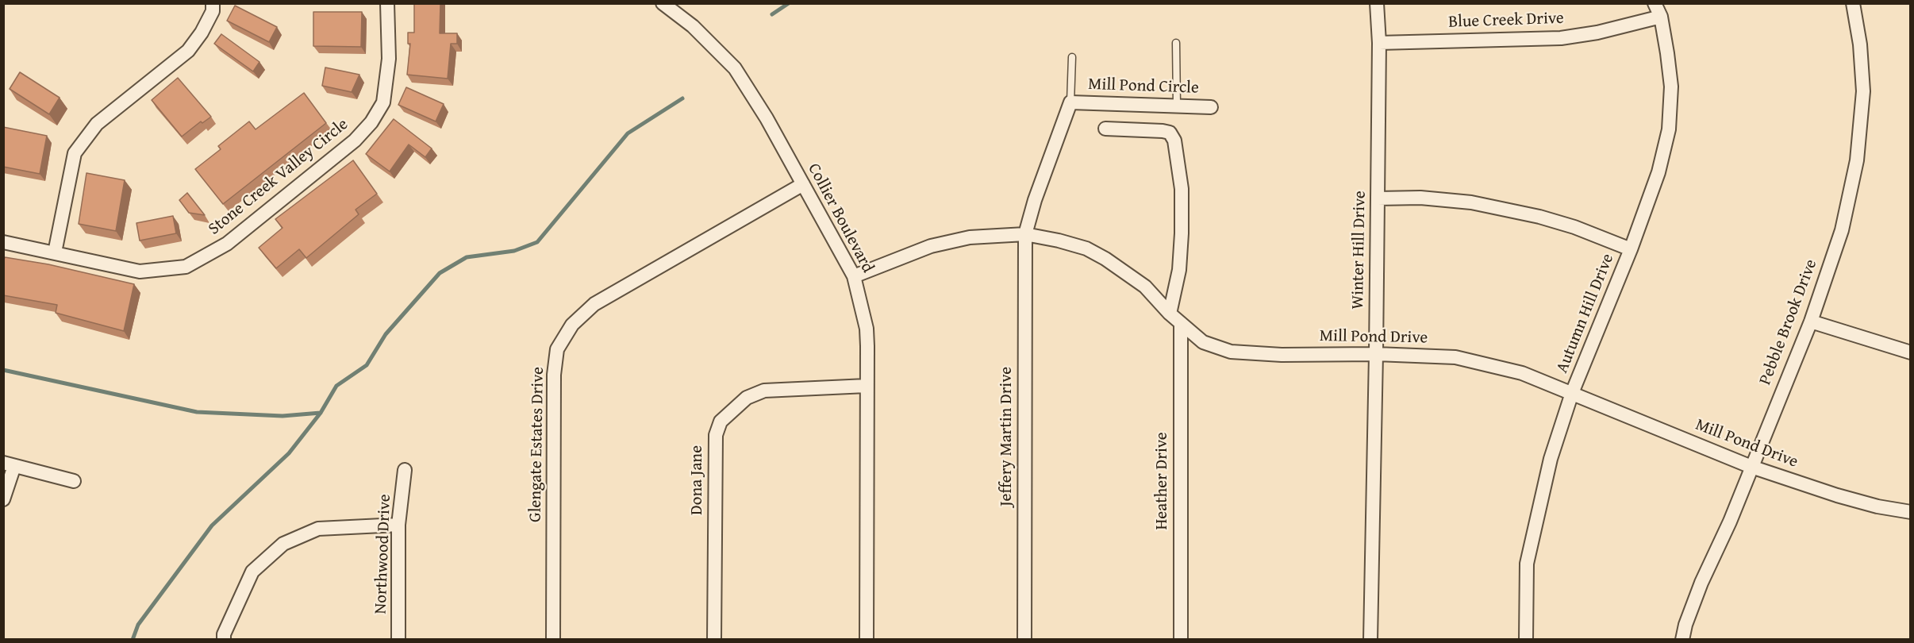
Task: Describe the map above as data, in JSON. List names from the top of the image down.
{
  "streets": {
    "street": [
      "Blue Creek Drive",
      "Mill Pond Circle",
      "Stone Creek Valley Circle",
      "Collier Boulevard",
      "Winter Hill Drive",
      "Autumn Hill Drive",
      "Pebble Brook Drive",
      "Mill Pond Drive",
      "Jeffery Martin Drive",
      "Glengate Estates Drive",
      "Dona Jane",
      "Heather Drive",
      "Northwood Drive"
    ]
  },
  "crossings": [
    ["Blue Creek Drive", "Winter Hill Drive"],
    ["Blue Creek Drive", "Autumn Hill Drive"],
    ["Mill Pond Circle", "Mill Pond Drive"],
    ["Mill Pond Circle", "Jeffery Martin Drive"],
    ["Collier Boulevard", "Mill Pond Drive"],
    ["Collier Boulevard", "Glengate Estates Drive"],
    ["Collier Boulevard", "Dona Jane"],
    ["Winter Hill Drive", "Mill Pond Drive"],
    ["Autumn Hill Drive", "Mill Pond Drive"],
    ["Pebble Brook Drive", "Mill Pond Drive"],
    ["Mill Pond Drive", "Jeffery Martin Drive"],
    ["Mill Pond Drive", "Heather Drive"]
  ]
}
